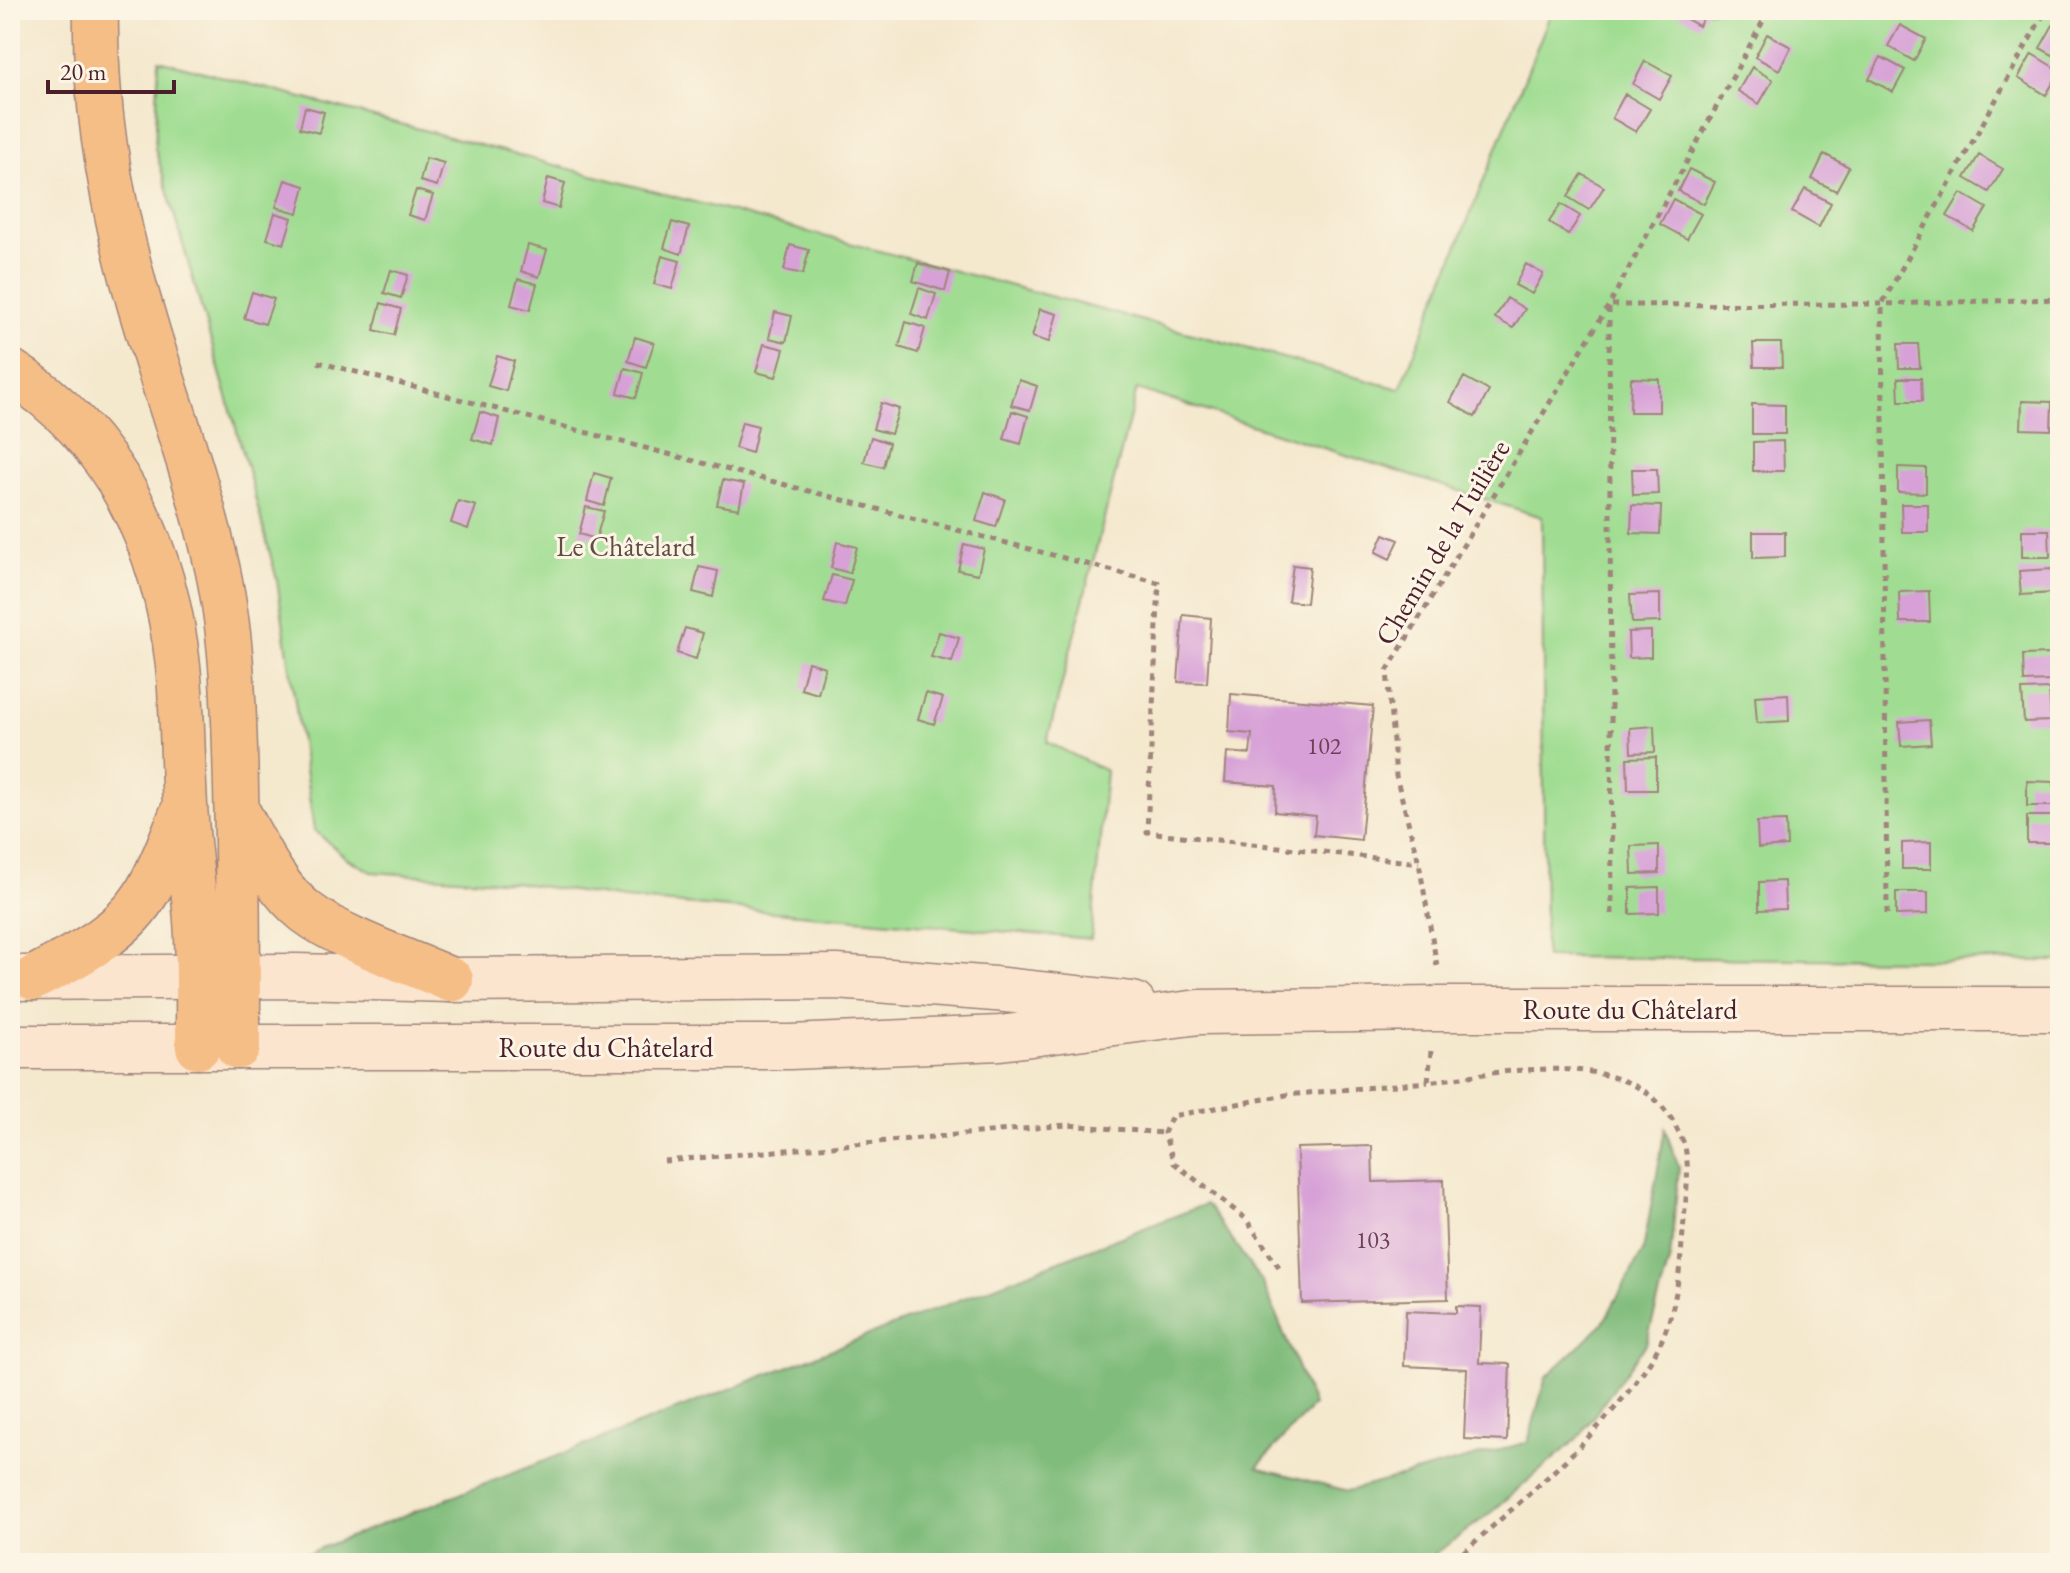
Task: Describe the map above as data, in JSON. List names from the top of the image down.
{
  "streets": {
    "main road": ["Route du Châtelard"],
    "path": ["Chemin de la Tuilière"]
  },
  "crossings": [
    ["Chemin de la Tuilière", "Route du Châtelard"]
  ],
  "parks": ["Le Châtelard"],
  "house_numbers": ["102", "103"],
  "scale_bar": "20 m"
}
